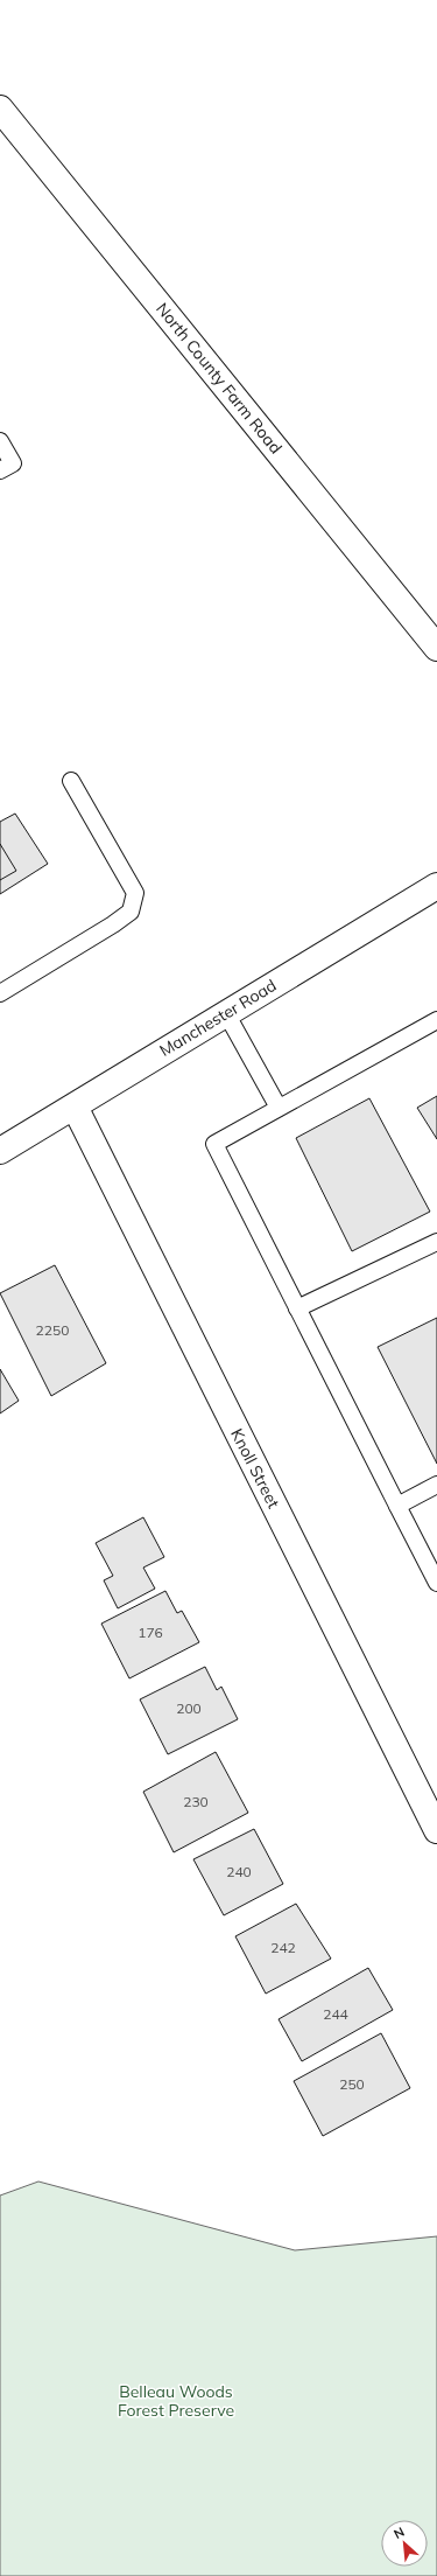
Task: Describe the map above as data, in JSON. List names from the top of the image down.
{
  "streets": {
    "street": ["North County Farm Road", "Manchester Road", "Knoll Street"]
  },
  "crossings": [
    ["Manchester Road", "Knoll Street"]
  ],
  "parks": ["Belleau Woods Forest Preserve"],
  "house_numbers": [
    "2250",
    "176",
    "200",
    "230",
    "240",
    "242",
    "244",
    "250"
  ],
  "north": "top left"
}
